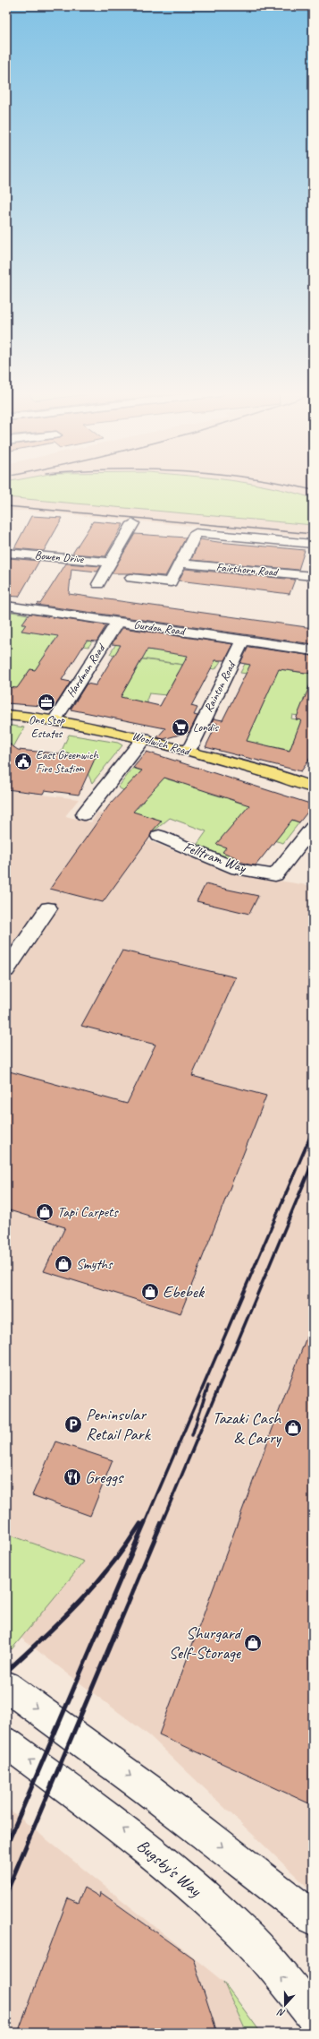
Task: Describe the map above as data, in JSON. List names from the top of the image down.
{
  "streets": {
    "main road": ["Woolwich Road"],
    "street": [
      "Bowen Drive",
      "Fairthorn Road",
      "Gurdon Road",
      "Hardman Road",
      "Rainton Road",
      "Felltram Way",
      "Bugsby's Way"
    ]
  },
  "crossings": [
    ["Gurdon Road", "Hardman Road"],
    ["Gurdon Road", "Rainton Road"],
    ["Hardman Road", "Woolwich Road"],
    ["Rainton Road", "Woolwich Road"]
  ],
  "places": {
    "office": ["One Stop Estates"],
    "supermarket": ["Londis"],
    "public building": ["East Greenwich Fire Station"],
    "shop": [
      "Tapi Carpets",
      "Smyths",
      "Ebebek",
      "Tazaki Cash & Carry",
      "Shurgard Self-Storage"
    ],
    "parking": ["Peninsular Retail Park"],
    "restaurant": ["Greggs"]
  },
  "north": "bottom"
}
